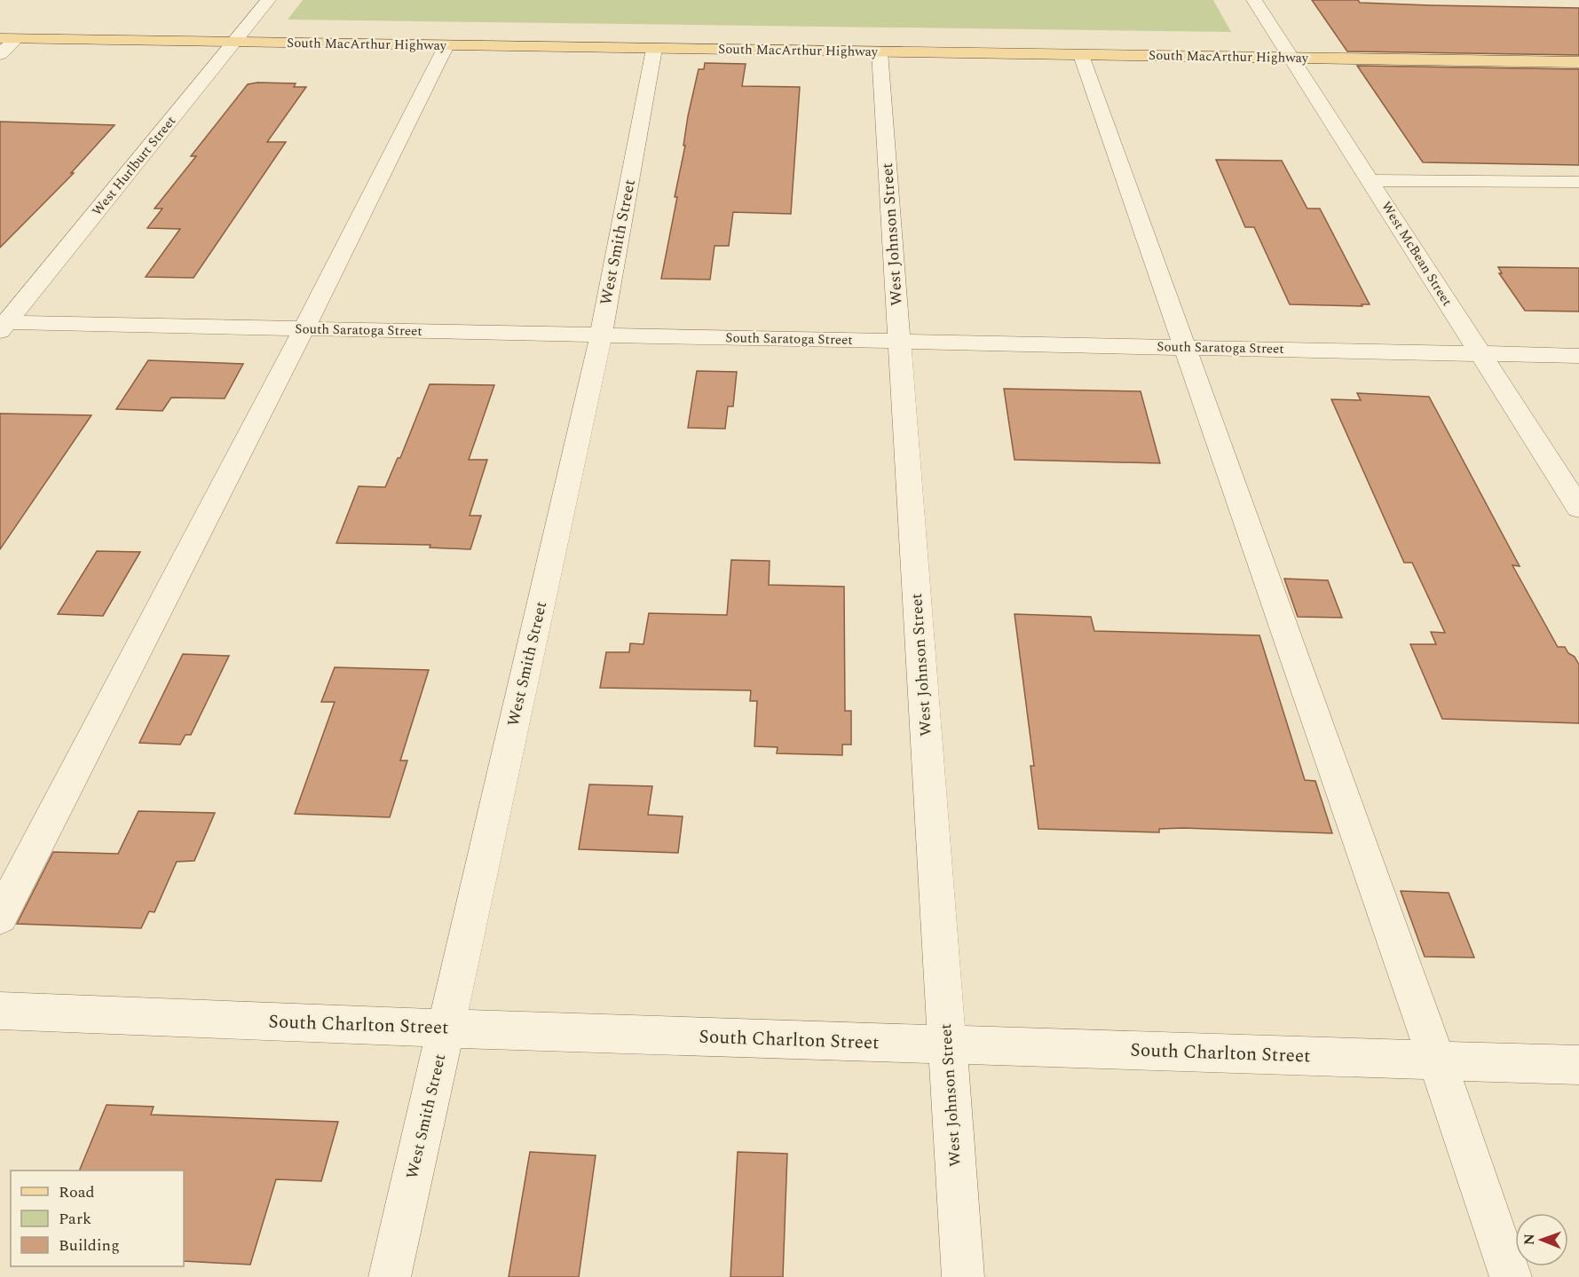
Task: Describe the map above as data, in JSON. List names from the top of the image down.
{
  "streets": {
    "main road": ["South MacArthur Highway"],
    "street": [
      "West Hurlburt Street",
      "West Johnson Street",
      "West Smith Street",
      "West McBean Street",
      "South Saratoga Street",
      "South Charlton Street"
    ]
  },
  "crossings": [
    ["South MacArthur Highway", "West Hurlburt Street"],
    ["South MacArthur Highway", "West Johnson Street"],
    ["South MacArthur Highway", "West Smith Street"],
    ["South MacArthur Highway", "West McBean Street"],
    ["West Hurlburt Street", "South Saratoga Street"],
    ["West Johnson Street", "South Saratoga Street"],
    ["West Johnson Street", "South Charlton Street"],
    ["West Smith Street", "South Saratoga Street"],
    ["West Smith Street", "South Charlton Street"],
    ["West McBean Street", "South Saratoga Street"]
  ],
  "legend": ["Road", "Park", "Building"],
  "north": "left"
}
